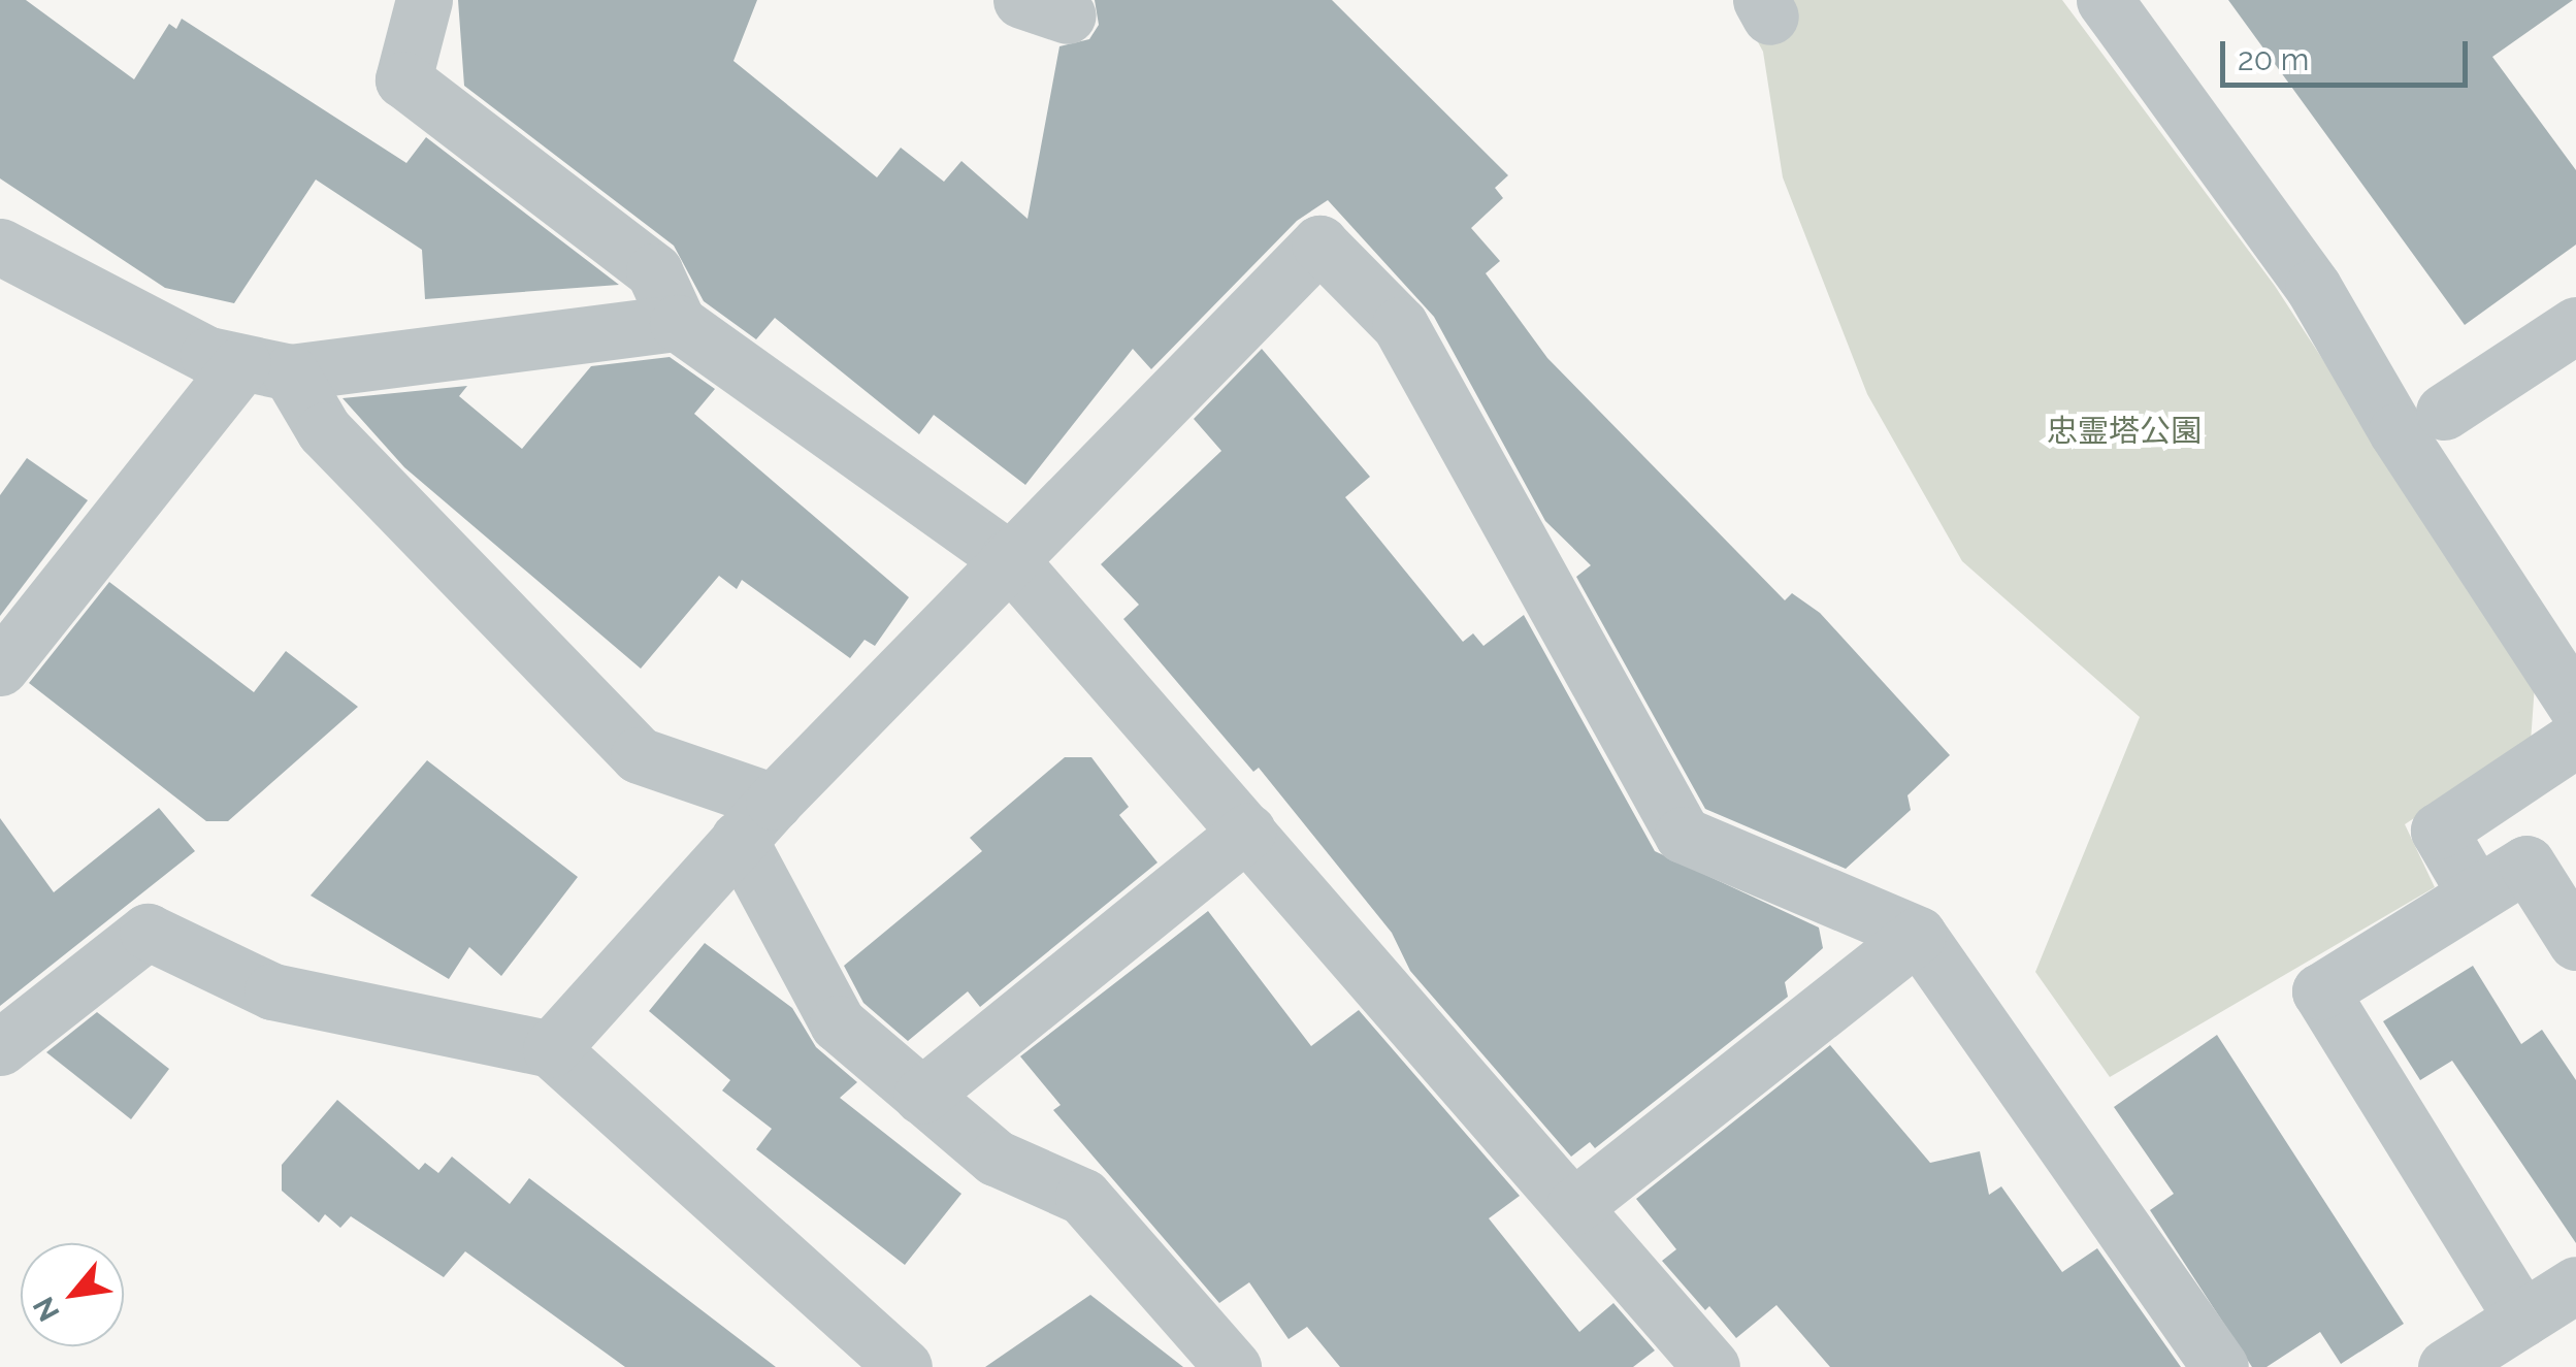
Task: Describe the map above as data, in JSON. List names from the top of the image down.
{
  "parks": ["忠霊塔公園"],
  "scale_bar": "20 m",
  "north": "bottom left"
}
